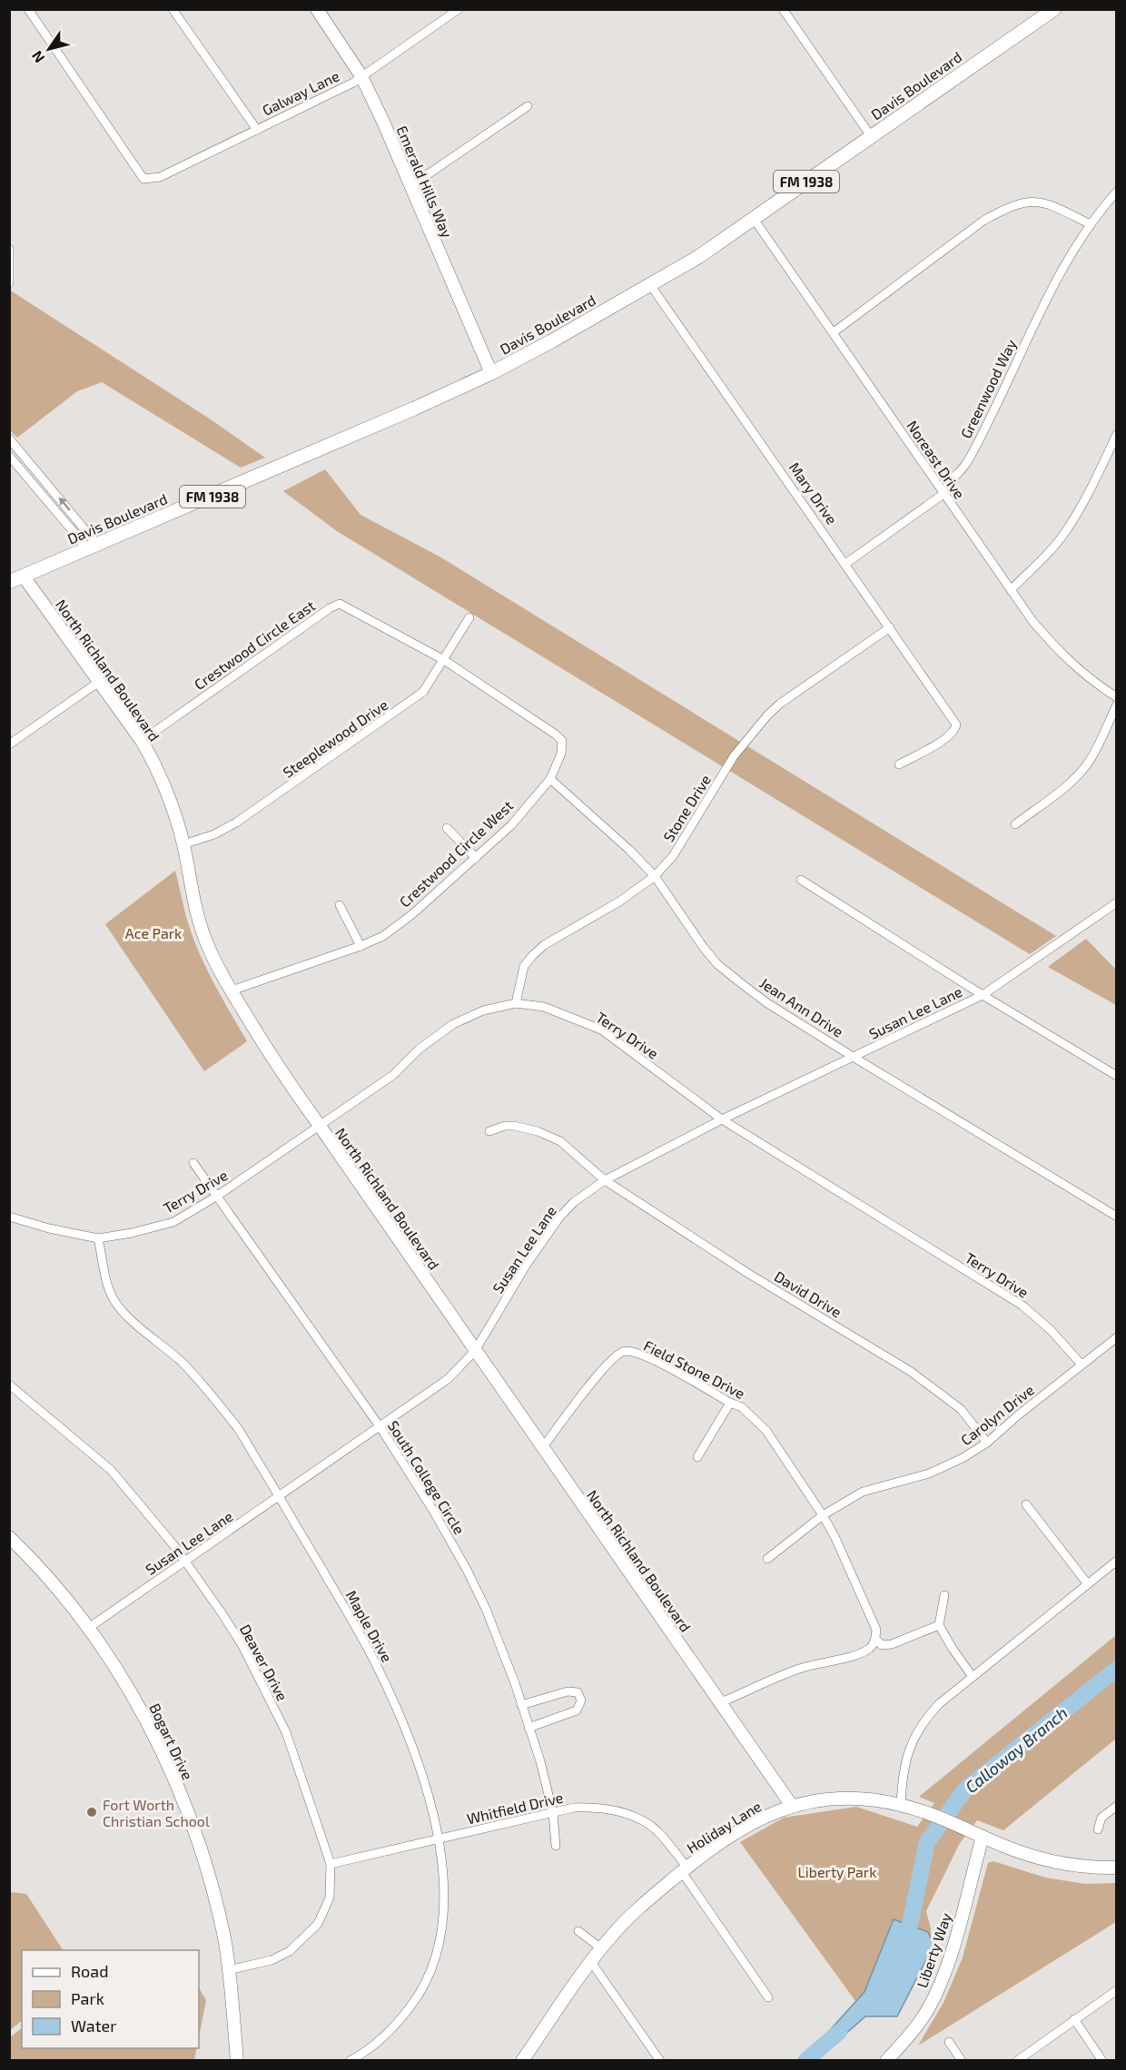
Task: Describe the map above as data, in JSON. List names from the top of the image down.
{
  "streets": {
    "main road": ["Davis Boulevard", "FM 1938"],
    "street": [
      "Galway Lane",
      "Emerald Hills Way",
      "Greenwood Way",
      "Noreast Drive",
      "Mary Drive",
      "Crestwood Circle East",
      "North Richland Boulevard",
      "Steeplewood Drive",
      "Stone Drive",
      "Crestwood Circle West",
      "Jean Ann Drive",
      "Susan Lee Lane",
      "Terry Drive",
      "David Drive",
      "Field Stone Drive",
      "Carolyn Drive",
      "South College Circle",
      "Maple Drive",
      "Deaver Drive",
      "Bogart Drive",
      "Whitfield Drive",
      "Holiday Lane",
      "Liberty Way"
    ]
  },
  "crossings": [
    ["Davis Boulevard", "Emerald Hills Way"],
    ["Davis Boulevard", "Noreast Drive"],
    ["Davis Boulevard", "Mary Drive"],
    ["Davis Boulevard", "North Richland Boulevard"],
    ["Galway Lane", "Emerald Hills Way"],
    ["Greenwood Way", "Noreast Drive"],
    ["Greenwood Way", "Mary Drive"],
    ["Mary Drive", "Stone Drive"],
    ["Crestwood Circle East", "North Richland Boulevard"],
    ["Crestwood Circle East", "Steeplewood Drive"],
    ["Crestwood Circle East", "Crestwood Circle West"],
    ["North Richland Boulevard", "Steeplewood Drive"],
    ["North Richland Boulevard", "Crestwood Circle West"],
    ["North Richland Boulevard", "Susan Lee Lane"],
    ["North Richland Boulevard", "Terry Drive"],
    ["North Richland Boulevard", "Field Stone Drive"],
    ["North Richland Boulevard", "Holiday Lane"],
    ["Steeplewood Drive", "Crestwood Circle West"],
    ["Stone Drive", "Jean Ann Drive"],
    ["Stone Drive", "Terry Drive"],
    ["Crestwood Circle West", "Jean Ann Drive"],
    ["Jean Ann Drive", "Susan Lee Lane"],
    ["Susan Lee Lane", "Terry Drive"],
    ["Susan Lee Lane", "David Drive"],
    ["Susan Lee Lane", "South College Circle"],
    ["Susan Lee Lane", "Maple Drive"],
    ["Susan Lee Lane", "Deaver Drive"],
    ["Susan Lee Lane", "Bogart Drive"],
    ["Terry Drive", "Carolyn Drive"],
    ["Terry Drive", "South College Circle"],
    ["Terry Drive", "Maple Drive"],
    ["David Drive", "Carolyn Drive"],
    ["Field Stone Drive", "Carolyn Drive"],
    ["South College Circle", "Whitfield Drive"],
    ["Maple Drive", "Whitfield Drive"],
    ["Deaver Drive", "Bogart Drive"],
    ["Deaver Drive", "Whitfield Drive"],
    ["Whitfield Drive", "Holiday Lane"],
    ["Holiday Lane", "Liberty Way"]
  ],
  "water": ["Calloway Branch"],
  "parks": ["Ace Park", "Liberty Park"],
  "places": ["Fort Worth Christian School"],
  "legend": ["Road", "Park", "Water"],
  "north": "bottom left"
}
